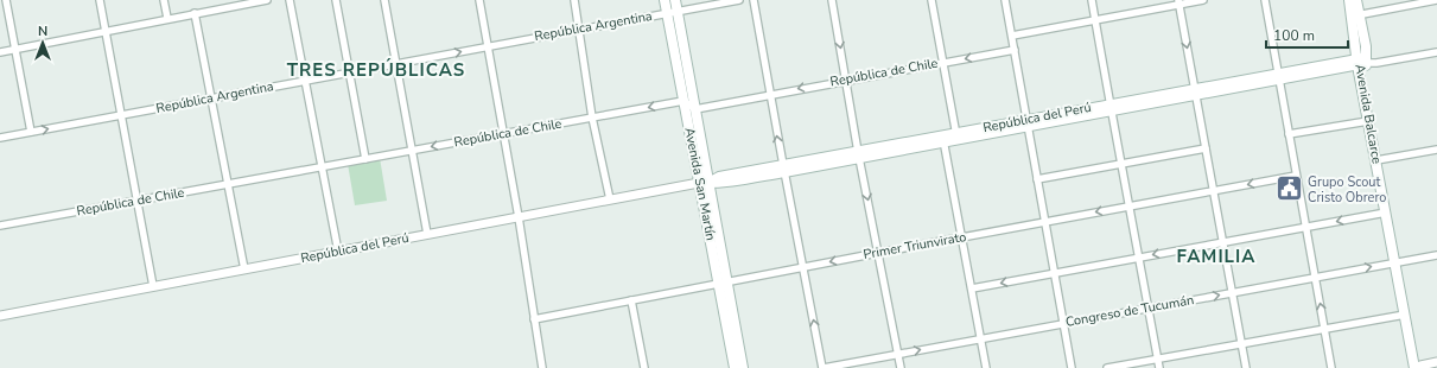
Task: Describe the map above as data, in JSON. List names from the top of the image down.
{
  "streets": {
    "main road": ["Avenida Balcarce", "República del Perú", "Avenida San Martín"],
    "street": [
      "República Argentina",
      "República de Chile",
      "Primer Triunvirato",
      "Congreso de Tucumán"
    ]
  },
  "crossings": [
    ["República Argentina", "Avenida San Martín"],
    ["República de Chile", "Avenida San Martín"],
    ["Avenida Balcarce", "República del Perú"],
    ["Avenida Balcarce", "Congreso de Tucumán"],
    ["República del Perú", "Avenida San Martín"],
    ["Avenida San Martín", "Primer Triunvirato"]
  ],
  "districts": ["TRES REPÚBLICAS", "FAMILIA"],
  "places": {
    "public building": ["Grupo Scout Cristo Obrero"]
  },
  "scale_bar": "100 m",
  "north": "top"
}
